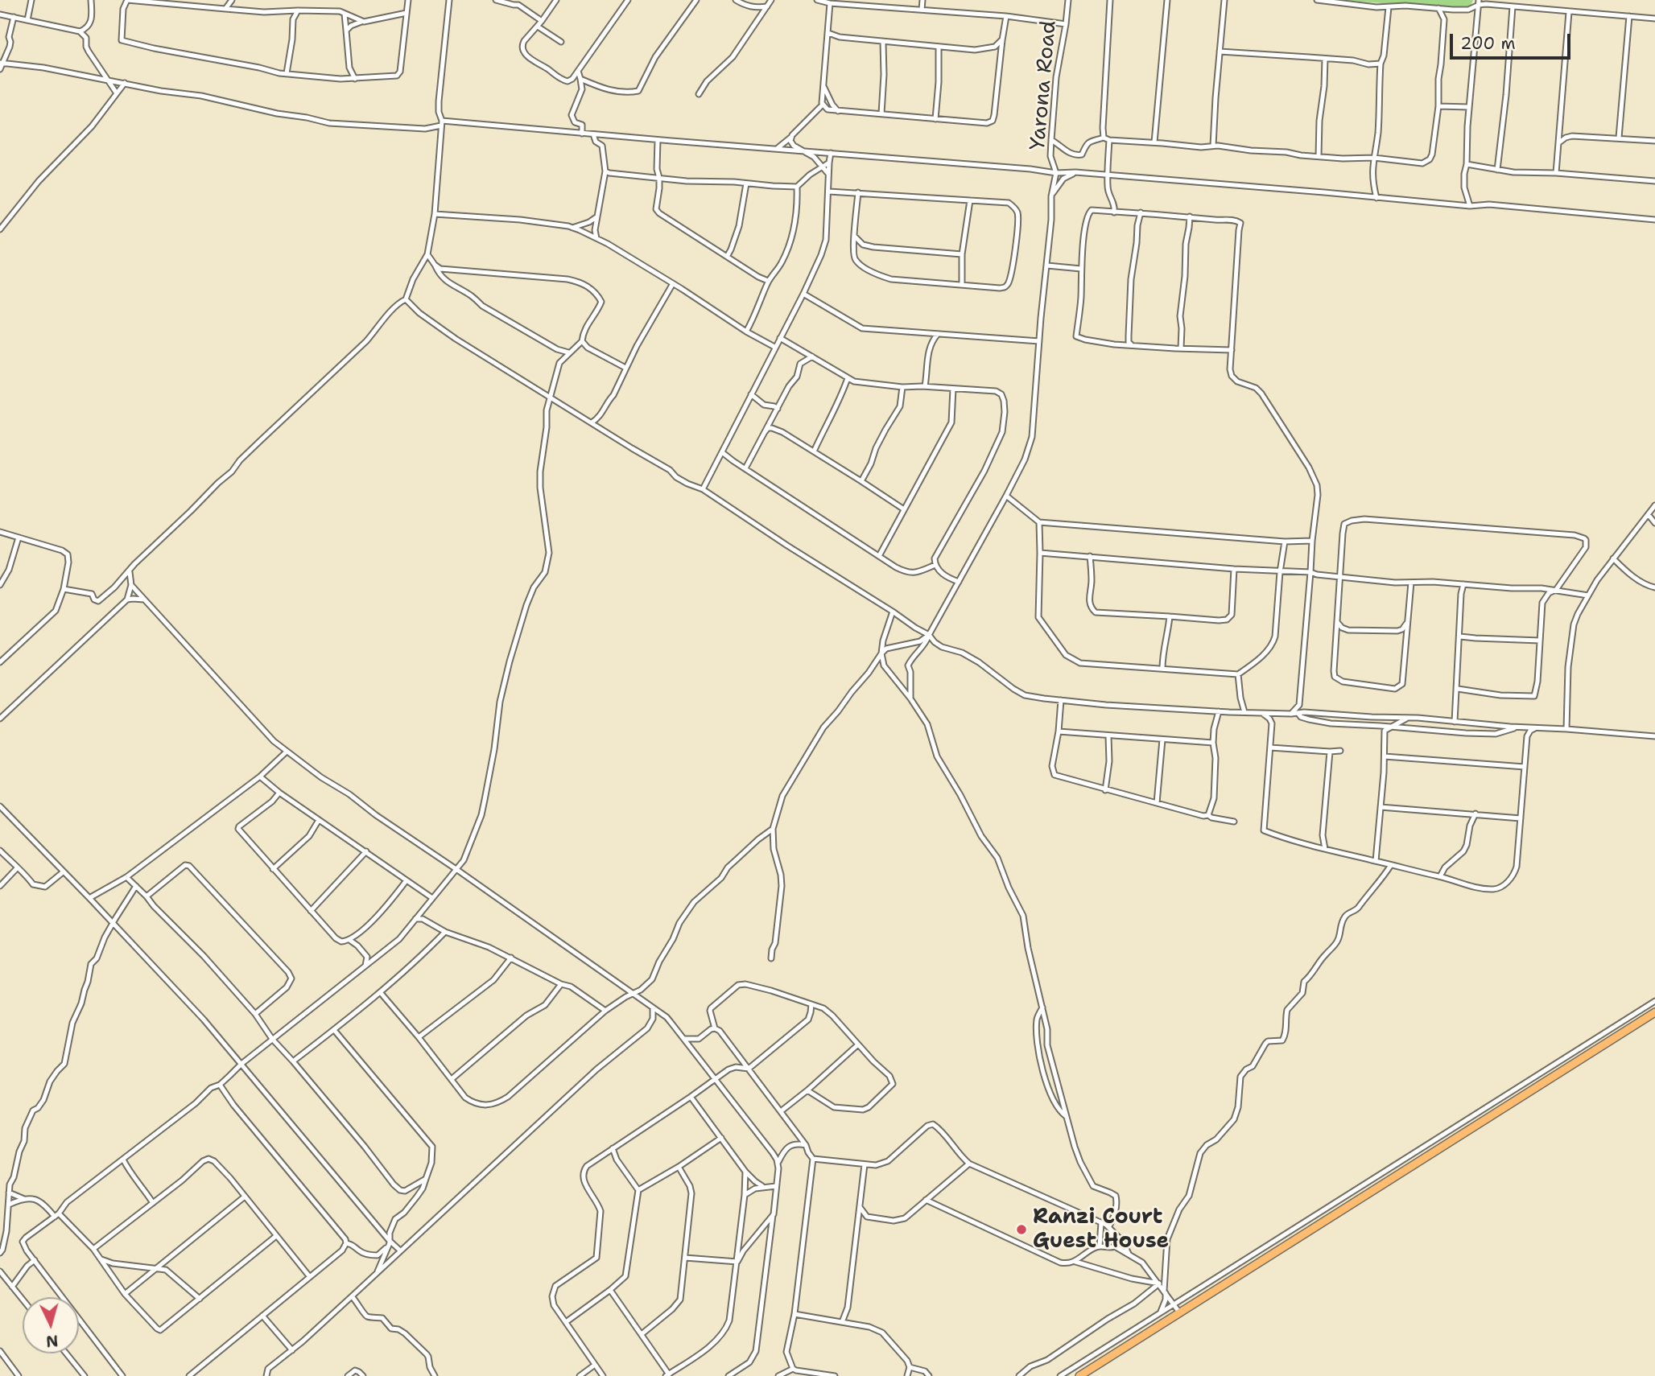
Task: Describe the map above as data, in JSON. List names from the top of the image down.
{
  "streets": {
    "street": ["Yarona Road"]
  },
  "places": ["Ranzi Court Guest House"],
  "scale_bar": "200 m",
  "north": "bottom"
}
